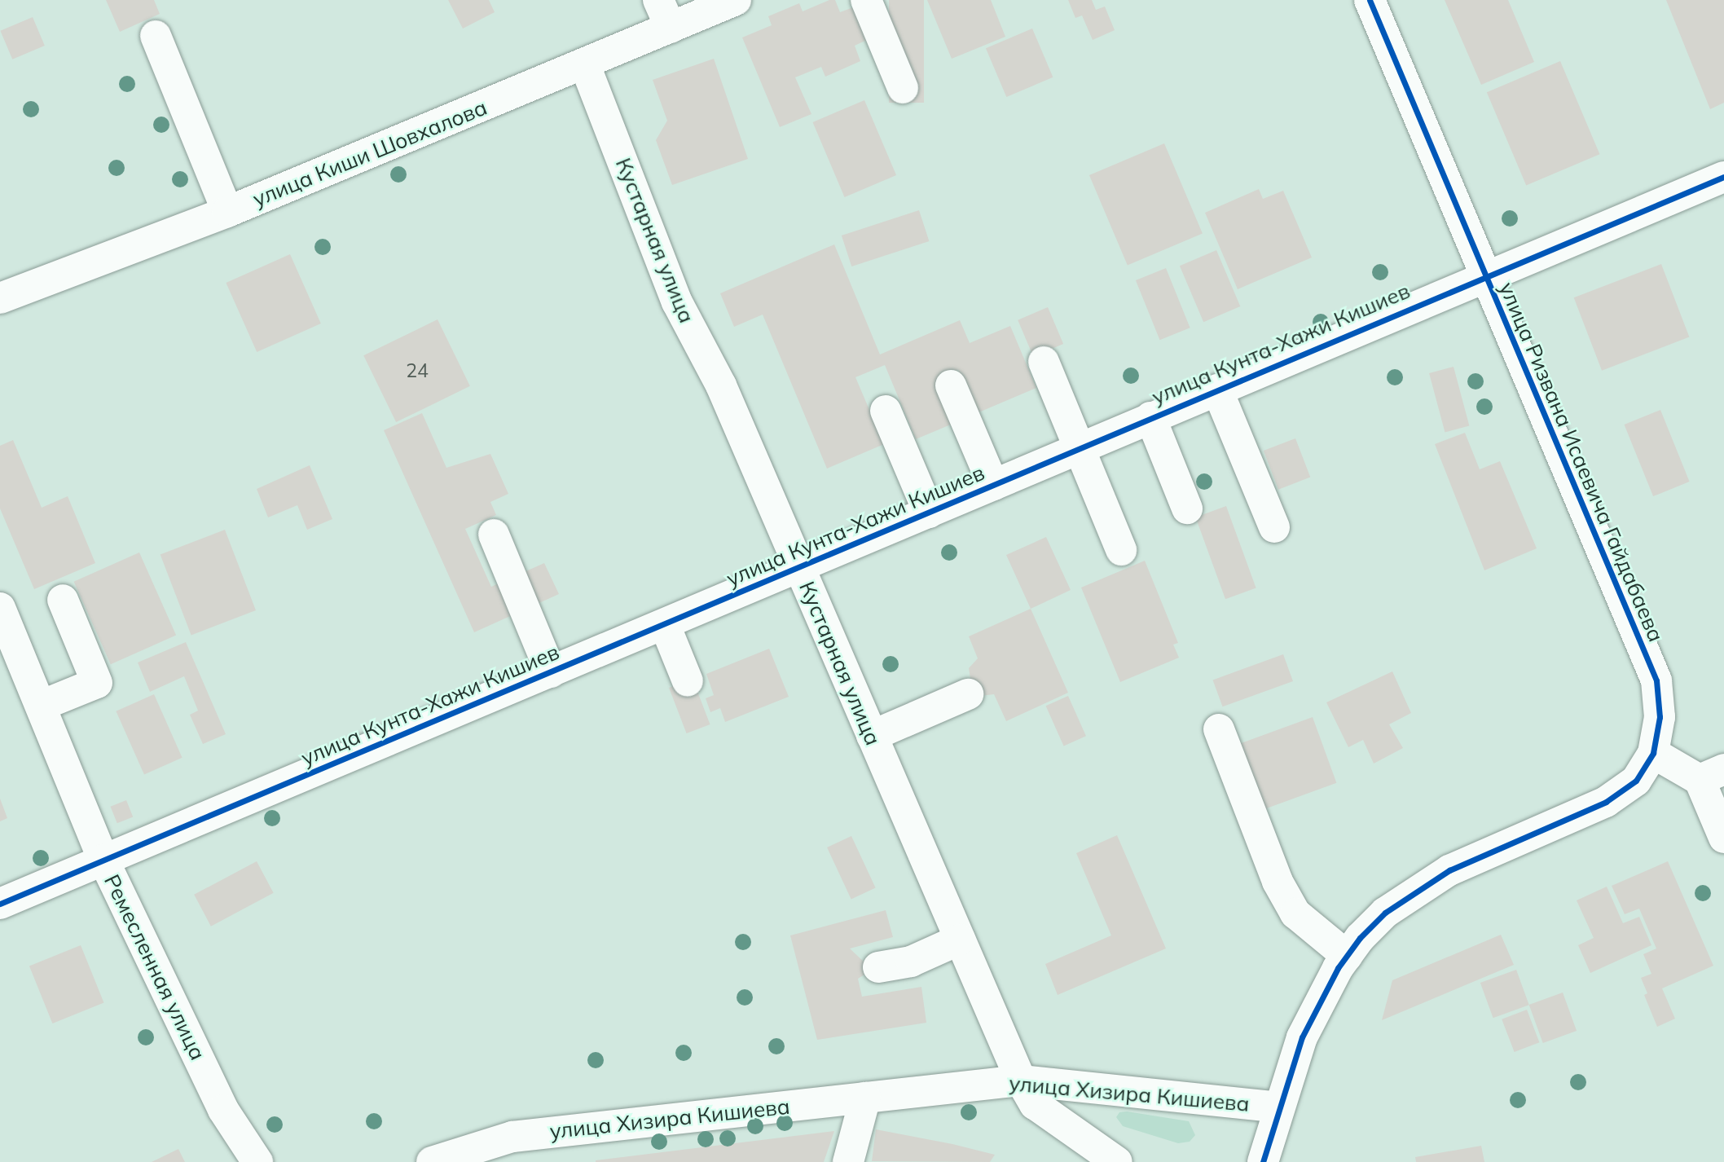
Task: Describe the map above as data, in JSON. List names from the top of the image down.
{
  "streets": {
    "street": [
      "улица Киши Шовхалова",
      "Кустарная улица",
      "улица Кунта-Хажи Кишиев",
      "улица Ризвана Исаевича Гайдабаева",
      "Ремесленная улица",
      "улица Хизира Кишиева"
    ]
  },
  "crossings": [
    ["улица Киши Шовхалова", "Кустарная улица"],
    ["Кустарная улица", "улица Кунта-Хажи Кишиев"],
    ["Кустарная улица", "улица Хизира Кишиева"],
    ["улица Кунта-Хажи Кишиев", "улица Ризвана Исаевича Гайдабаева"],
    ["улица Кунта-Хажи Кишиев", "Ремесленная улица"],
    ["улица Ризвана Исаевича Гайдабаева", "улица Хизира Кишиева"]
  ],
  "house_numbers": ["24"]
}
